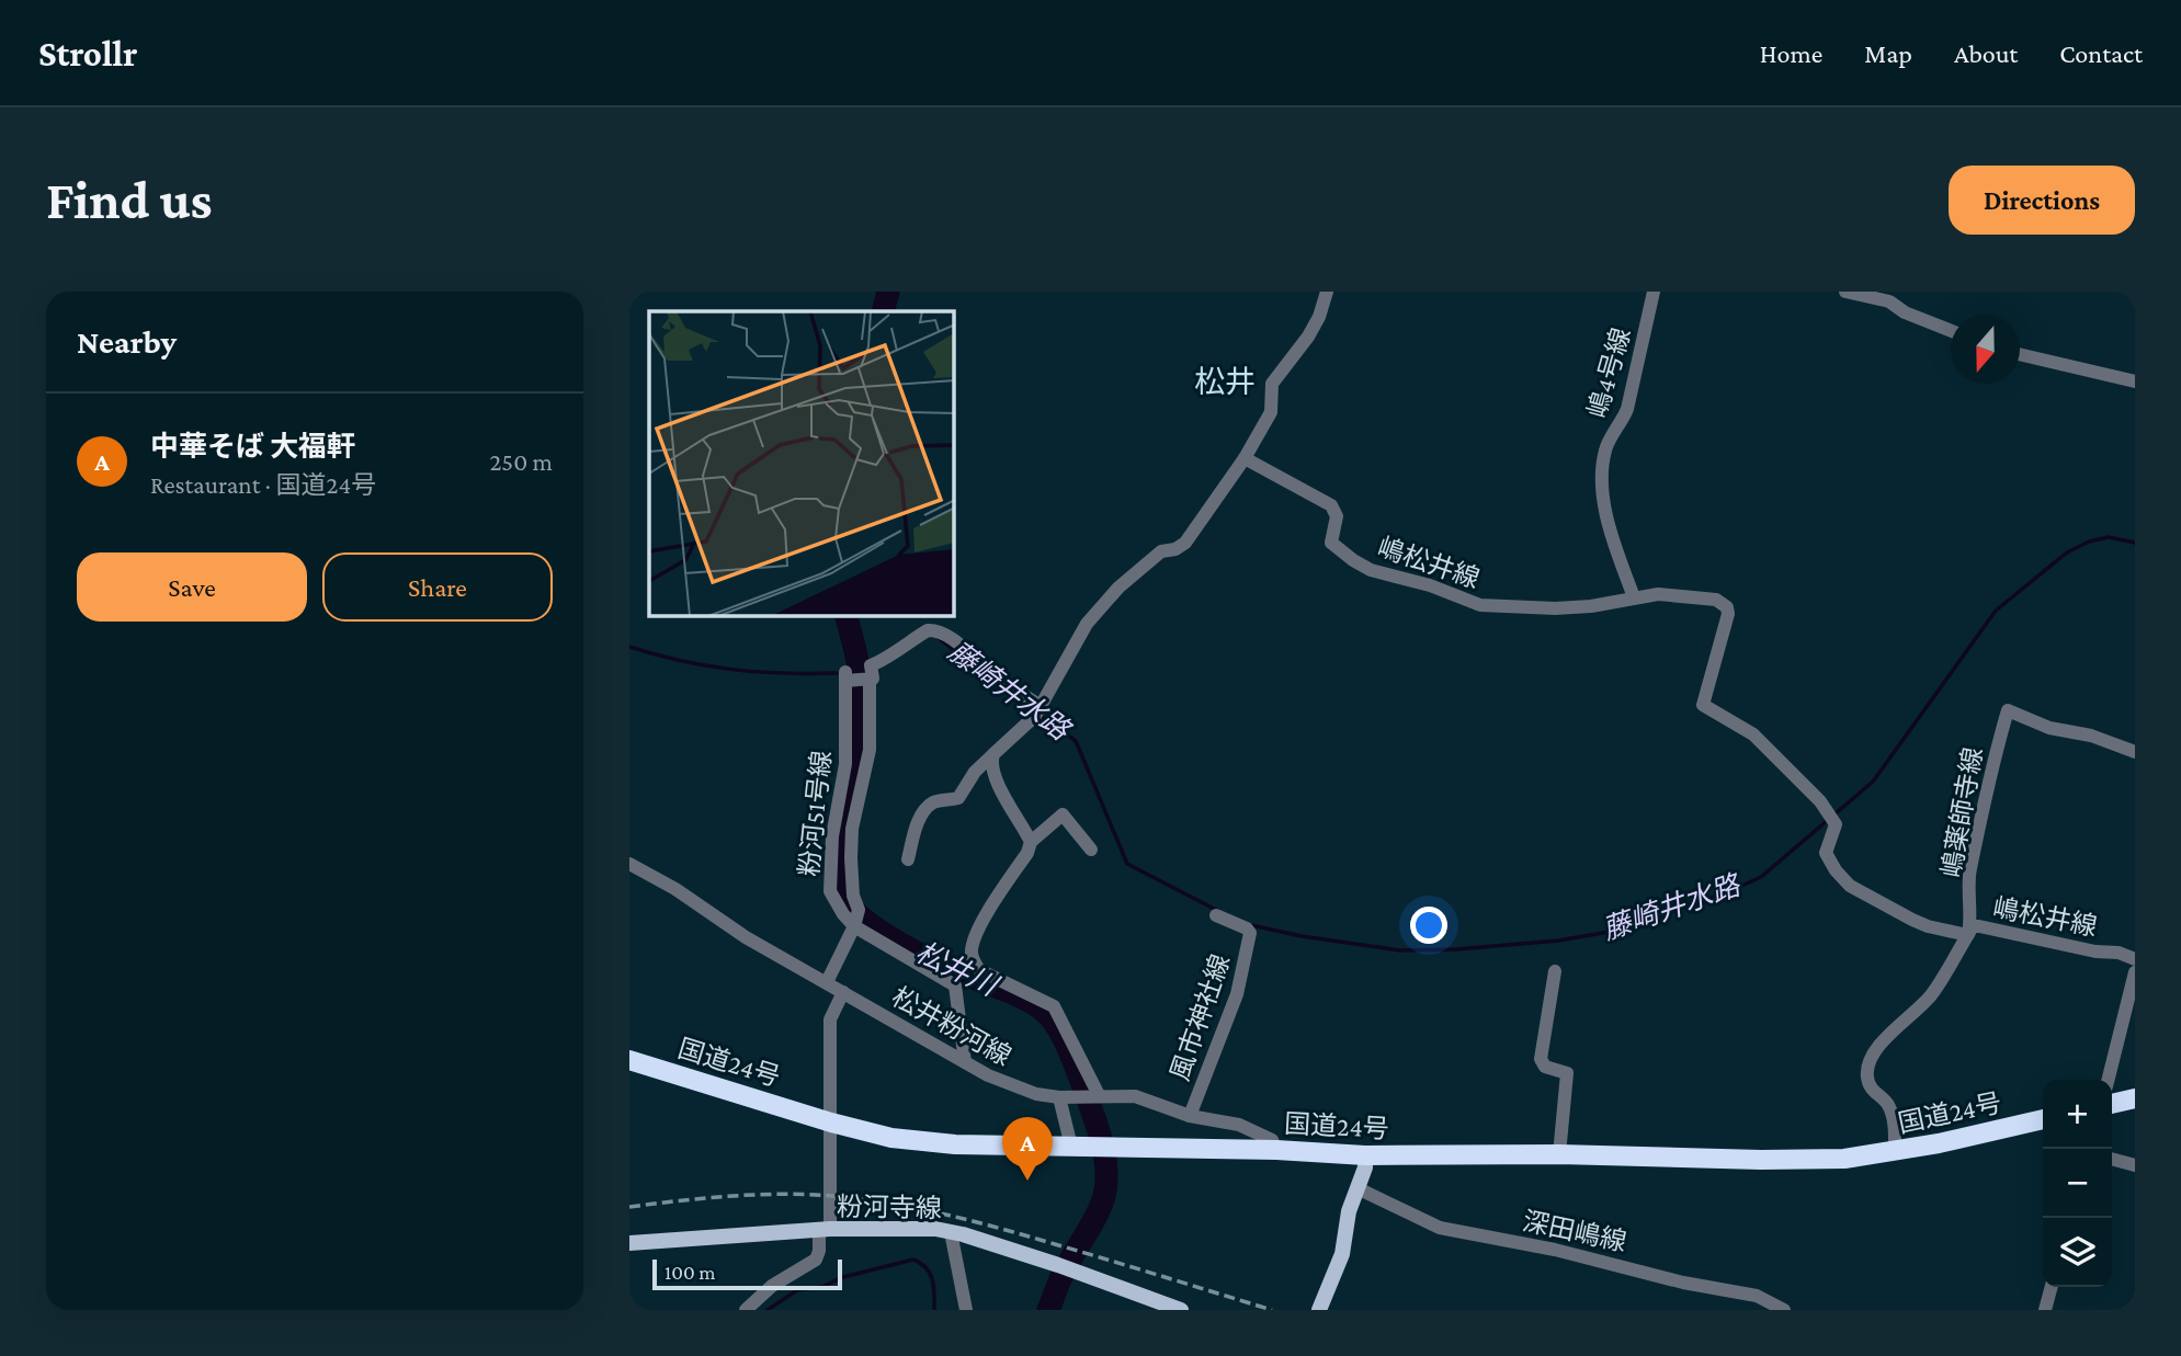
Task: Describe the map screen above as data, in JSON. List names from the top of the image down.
{
  "streets": {
    "highway": ["国道24号"],
    "main road": ["粉河寺線"],
    "street": [
      "嶋4号線",
      "嶋松井線",
      "嶋薬師寺線",
      "粉河51号線",
      "風市神社線",
      "松井粉河線",
      "深田嶋線"
    ]
  },
  "crossings": [
    ["嶋4号線", "嶋松井線"],
    ["嶋松井線", "嶋薬師寺線"],
    ["嶋薬師寺線", "国道24号"],
    ["風市神社線", "松井粉河線"],
    ["松井粉河線", "国道24号"]
  ],
  "districts": ["松井"],
  "water": ["藤崎井水路", "松井川"],
  "scale_bar": "100 m",
  "north": "bottom",
  "page": {
    "header": "Strollr",
    "nav": [
      "Home",
      "Map",
      "About",
      "Contact"
    ],
    "buttons": [
      "Directions",
      ["Save", "Share"]
    ],
    "title": "Find us",
    "heading": "Nearby",
    "list": [
      {
        "mark": "A",
        "name": "中華そば 大福軒",
        "note": "Restaurant · 国道24号",
        "value": "250 m"
      }
    ],
    "map_buttons": ["+", "−"],
    "pins": "A",
    "scale": "100 m"
  }
}
